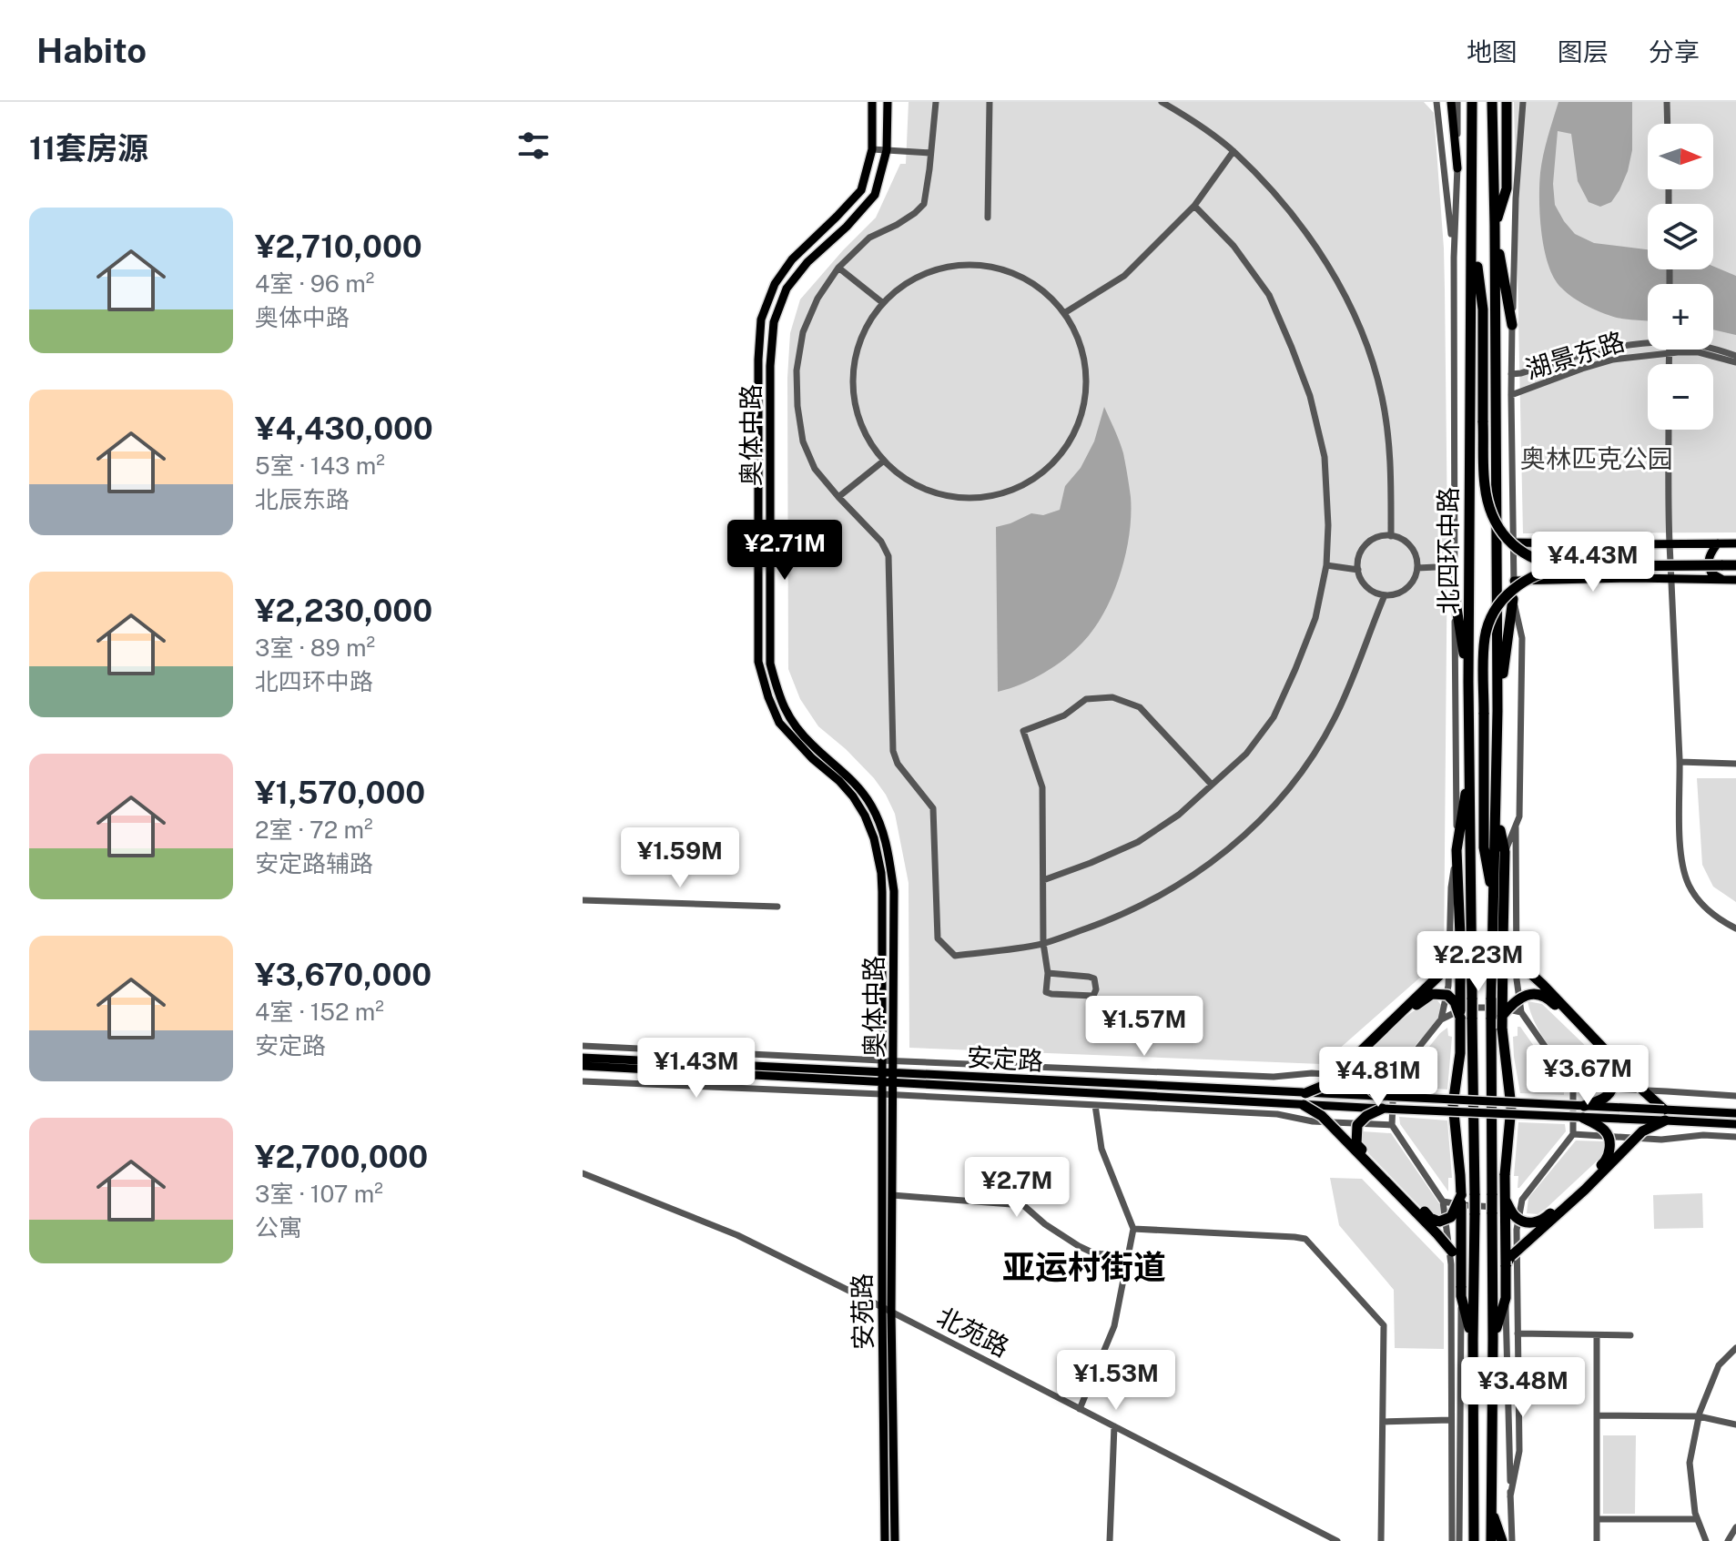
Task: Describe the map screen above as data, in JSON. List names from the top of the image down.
{
  "streets": {
    "highway": ["北四环中路"],
    "main road": ["奥体中路", "安定路", "安苑路"],
    "street": ["湖景东路", "北苑路"]
  },
  "crossings": [
    ["奥体中路", "安定路"],
    ["奥体中路", "安苑路"],
    ["安定路", "安苑路"],
    ["安苑路", "北苑路"]
  ],
  "districts": ["亚运村街道"],
  "parks": ["奥林匹克公园"],
  "north": "right",
  "page": {
    "header": "Habito",
    "nav": ["地图", "图层", "分享"],
    "heading": "11套房源",
    "map_buttons": ["+", "−"],
    "list": [
      {
        "name": "¥2,710,000",
        "note": "4室 · 96 m² · 奥体中路"
      },
      {
        "name": "¥4,430,000",
        "note": "5室 · 143 m² · 北辰东路"
      },
      {
        "name": "¥2,230,000",
        "note": "3室 · 89 m² · 北四环中路"
      },
      {
        "name": "¥1,570,000",
        "note": "2室 · 72 m² · 安定路辅路"
      },
      {
        "name": "¥3,670,000",
        "note": "4室 · 152 m² · 安定路"
      },
      {
        "name": "¥2,700,000",
        "note": "3室 · 107 m² · 公寓"
      }
    ],
    "price": [
      "¥2.71M",
      "¥4.43M",
      "¥1.59M",
      "¥2.23M",
      "¥1.57M",
      "¥1.43M",
      "¥3.67M",
      "¥4.81M",
      "¥2.7M",
      "¥1.53M",
      "¥3.48M"
    ]
  }
}
